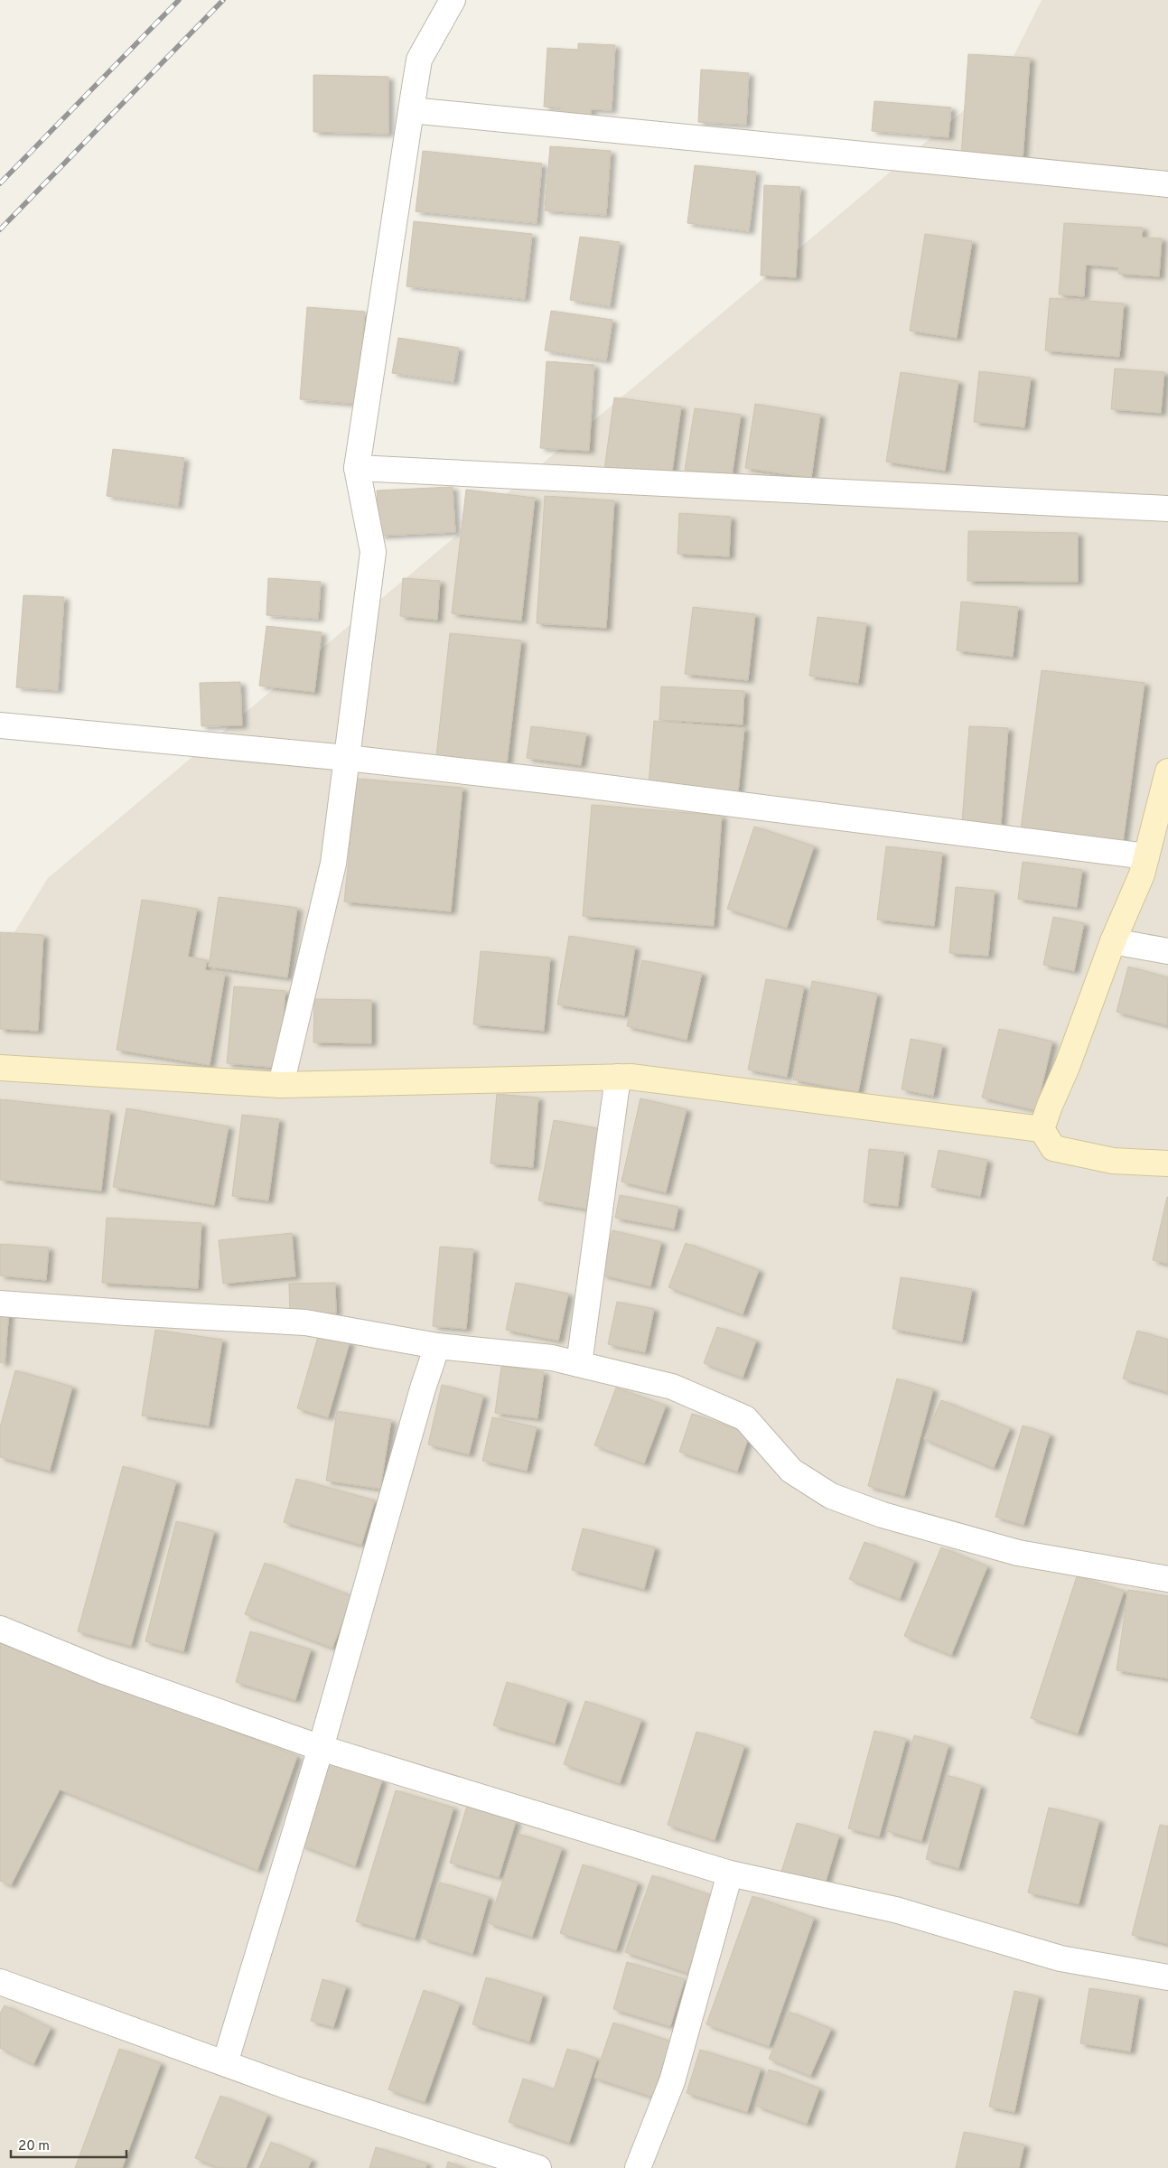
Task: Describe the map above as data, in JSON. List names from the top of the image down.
{
  "scale_bar": "20 m"
}
